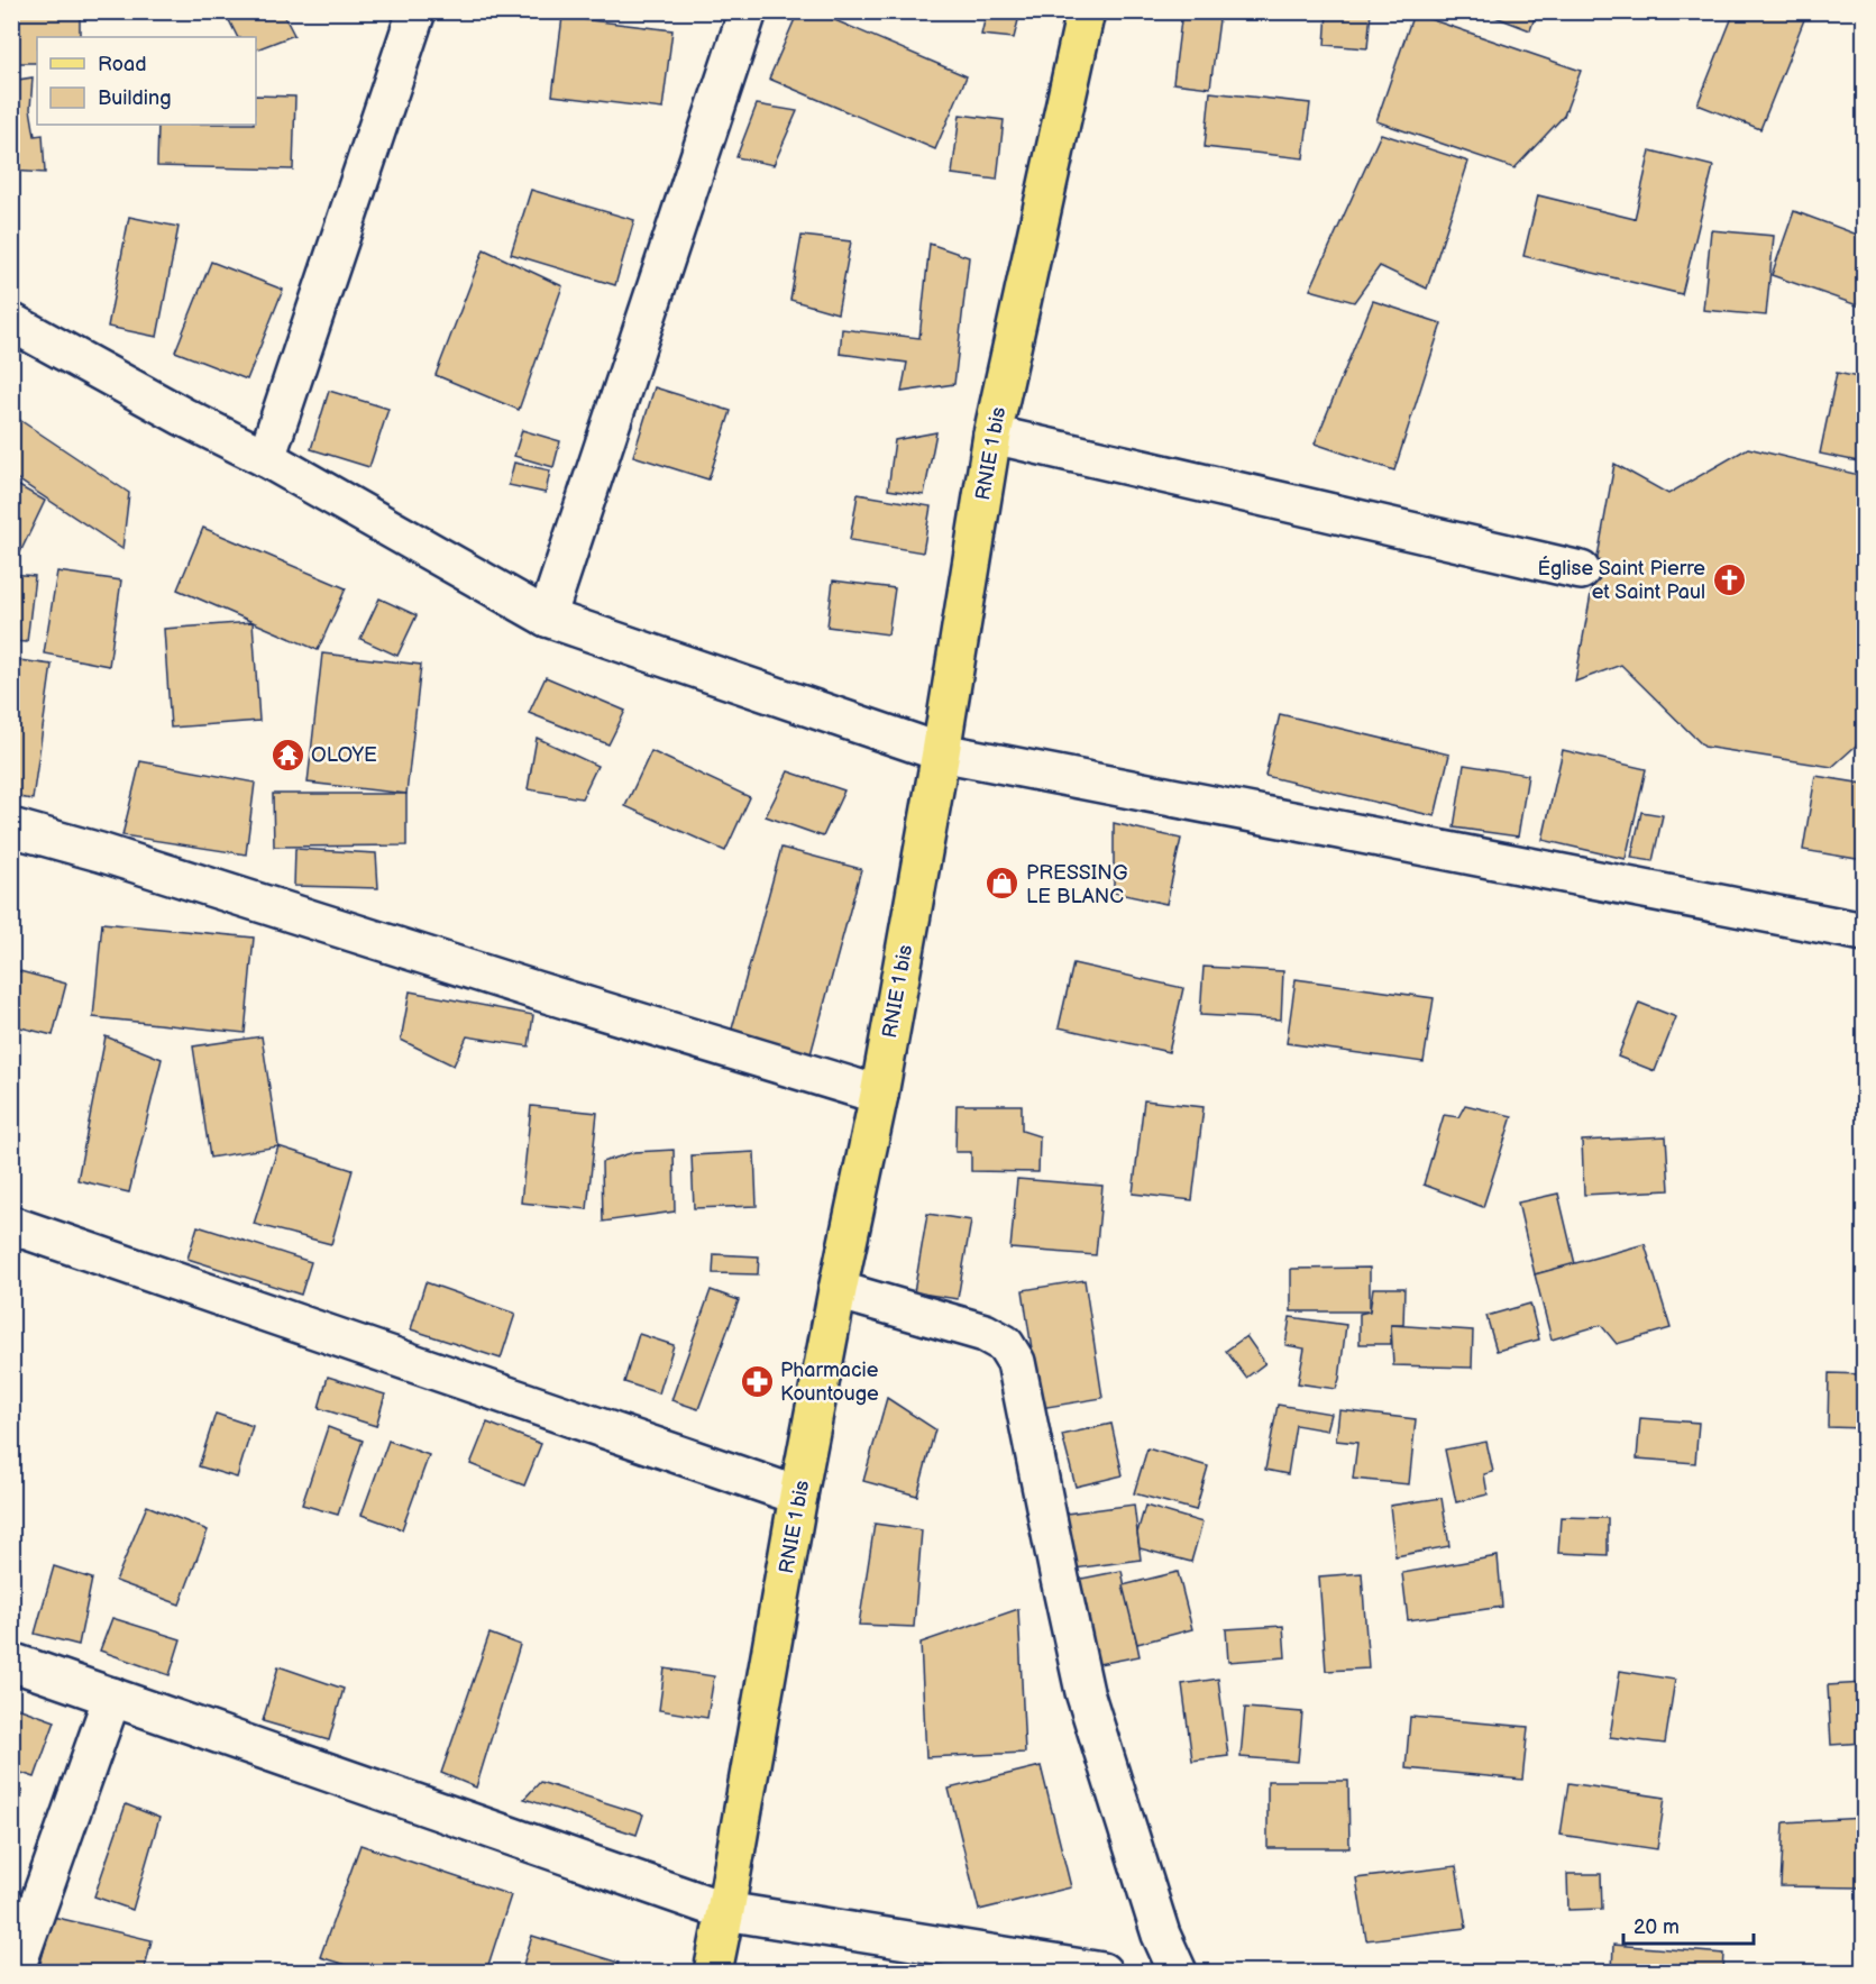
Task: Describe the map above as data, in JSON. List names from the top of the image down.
{
  "streets": {
    "main road": ["RNIE 1 bis"]
  },
  "places": {
    "church": ["Église Saint Pierre et Saint Paul"],
    "temple": ["OLOYE"],
    "shop": ["PRESSING LE BLANC"],
    "pharmacy": ["Pharmacie Kountouge"]
  },
  "legend": ["Road", "Building"],
  "scale_bar": "20 m"
}
